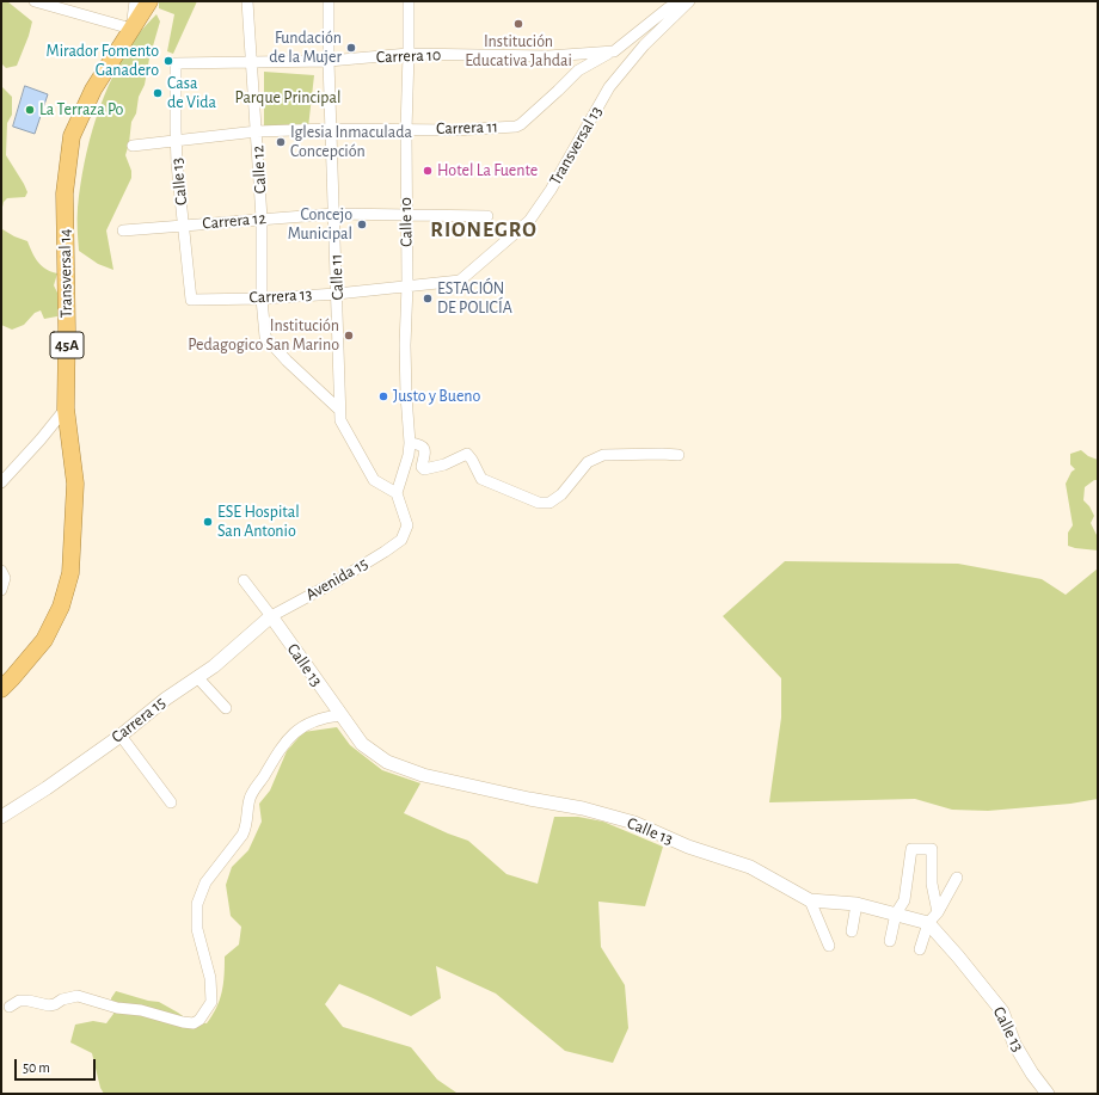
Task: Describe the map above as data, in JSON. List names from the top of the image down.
{
  "streets": {
    "highway": ["Transversal 14", "45A"],
    "street": [
      "Carrera 10",
      "Carrera 11",
      "Transversal 13",
      "Calle 12",
      "Calle 13",
      "Carrera 12",
      "Calle 10",
      "Calle 11",
      "Carrera 13",
      "Avenida 15",
      "Carrera 15"
    ]
  },
  "crossings": [
    ["Carrera 10", "Carrera 11"],
    ["Carrera 10", "Calle 12"],
    ["Carrera 10", "Calle 13"],
    ["Carrera 10", "Calle 10"],
    ["Carrera 10", "Calle 11"],
    ["Carrera 11", "Calle 12"],
    ["Carrera 11", "Calle 13"],
    ["Carrera 11", "Calle 10"],
    ["Carrera 11", "Calle 11"],
    ["Transversal 13", "Carrera 13"],
    ["Calle 12", "Carrera 12"],
    ["Calle 12", "Calle 11"],
    ["Calle 12", "Carrera 13"],
    ["Calle 13", "Carrera 12"],
    ["Calle 13", "Carrera 13"],
    ["Calle 13", "Avenida 15"],
    ["Calle 13", "Carrera 15"],
    ["Carrera 12", "Calle 10"],
    ["Carrera 12", "Calle 11"],
    ["Calle 10", "Carrera 13"],
    ["Calle 10", "Avenida 15"],
    ["Calle 11", "Carrera 13"],
    ["Avenida 15", "Carrera 15"]
  ],
  "districts": ["RIONEGRO"],
  "parks": ["Parque Principal"],
  "places": [
    "Institución Educativa Jahdai",
    "Fundación de la Mujer",
    "Mirador Fomento Ganadero",
    "Casa de Vida",
    "La Terraza Po",
    "Iglesia Inmaculada Concepción",
    "Hotel La Fuente",
    "Concejo Municipal",
    "ESTACIÓN DE POLICÍA",
    "Institución Pedagogico San Marino",
    "Justo y Bueno",
    "ESE Hospital San Antonio"
  ],
  "scale_bar": "50 m"
}
